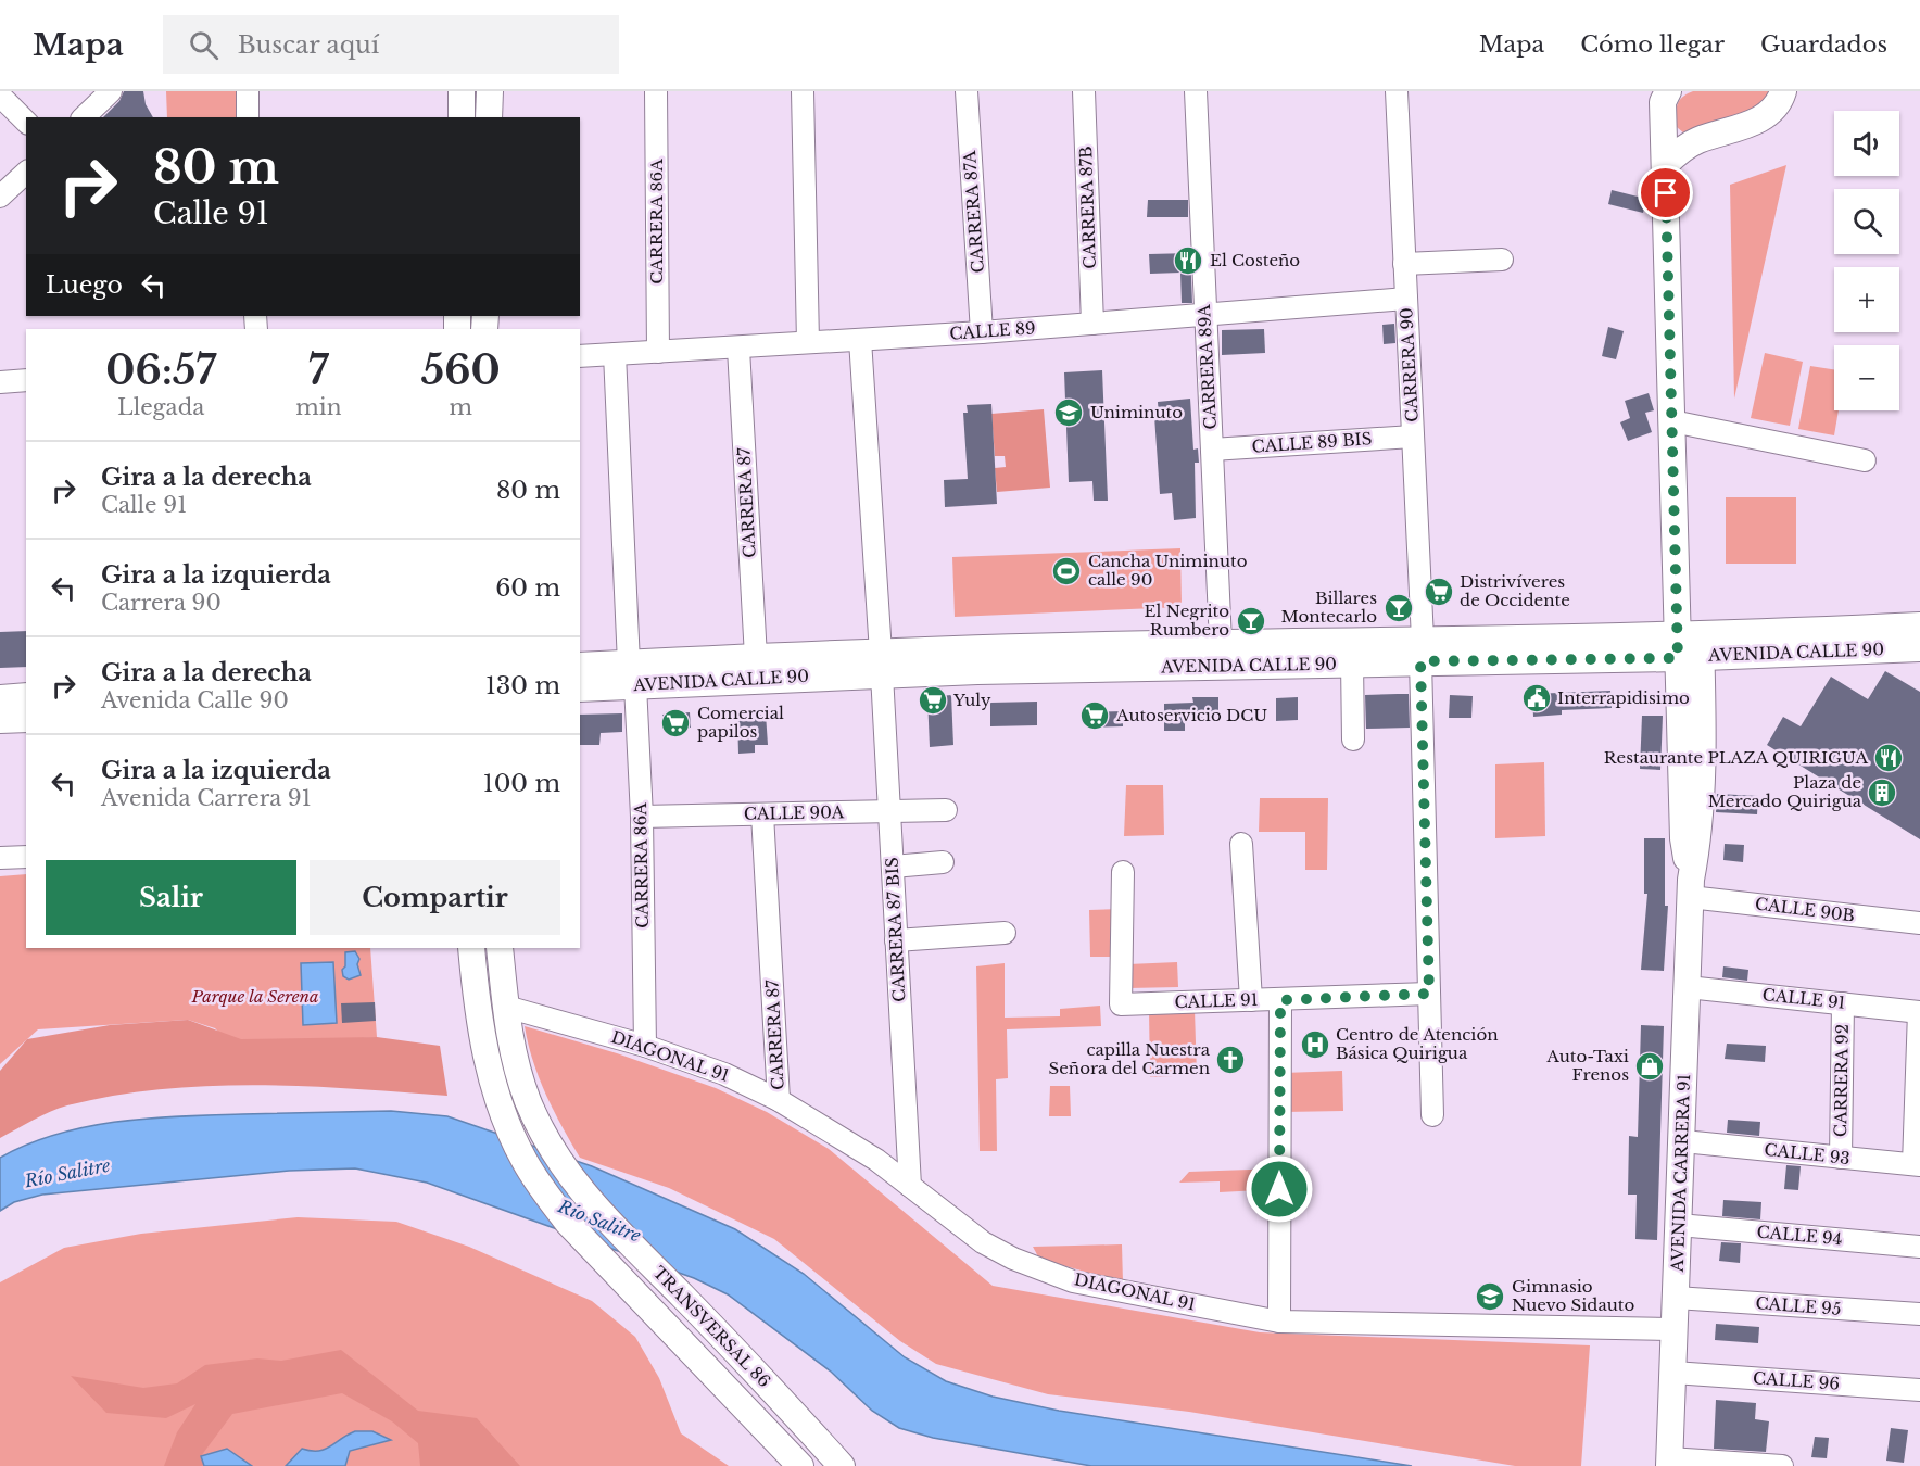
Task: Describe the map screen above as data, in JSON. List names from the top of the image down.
{
  "streets": {
    "main road": ["AVENIDA CALLE 90", "AVENIDA CARRERA 91", "TRANSVERSAL 86"],
    "street": [
      "CARRERA 87B",
      "CARRERA 87A",
      "CARRERA 86A",
      "CALLE 89",
      "CARRERA 90",
      "CARRERA 89A",
      "CALLE 89 BIS",
      "CARRERA 87",
      "CALLE 90A",
      "CALLE 90B",
      "CARRERA 87 BIS",
      "CALLE 91",
      "DIAGONAL 91",
      "CARRERA 92",
      "CALLE 93",
      "CALLE 94",
      "CALLE 95",
      "CALLE 96"
    ]
  },
  "crossings": [
    ["CARRERA 87B", "CALLE 89"],
    ["CARRERA 87A", "CALLE 89"],
    ["CARRERA 86A", "CALLE 89"],
    ["CARRERA 86A", "AVENIDA CALLE 90"],
    ["CARRERA 86A", "CALLE 90A"],
    ["CARRERA 86A", "DIAGONAL 91"],
    ["CALLE 89", "CARRERA 90"],
    ["CALLE 89", "CARRERA 89A"],
    ["CALLE 89", "CARRERA 87"],
    ["CALLE 89", "CARRERA 87 BIS"],
    ["CARRERA 90", "CALLE 89 BIS"],
    ["CARRERA 90", "AVENIDA CALLE 90"],
    ["CARRERA 90", "CALLE 91"],
    ["CARRERA 89A", "CALLE 89 BIS"],
    ["CARRERA 89A", "AVENIDA CALLE 90"],
    ["CARRERA 87", "AVENIDA CALLE 90"],
    ["CARRERA 87", "CALLE 90A"],
    ["CARRERA 87", "DIAGONAL 91"],
    ["AVENIDA CALLE 90", "CARRERA 87 BIS"],
    ["AVENIDA CALLE 90", "AVENIDA CARRERA 91"],
    ["CALLE 90A", "CARRERA 87 BIS"],
    ["CALLE 90B", "AVENIDA CARRERA 91"],
    ["CARRERA 87 BIS", "DIAGONAL 91"],
    ["CALLE 91", "CARRERA 92"],
    ["CALLE 91", "AVENIDA CARRERA 91"],
    ["DIAGONAL 91", "AVENIDA CARRERA 91"],
    ["DIAGONAL 91", "TRANSVERSAL 86"],
    ["CARRERA 92", "CALLE 93"],
    ["AVENIDA CARRERA 91", "CALLE 94"],
    ["AVENIDA CARRERA 91", "CALLE 95"],
    ["AVENIDA CARRERA 91", "CALLE 96"]
  ],
  "water": ["Río Salitre"],
  "parks": ["Parque la Serena"],
  "places": {
    "restaurant": ["El Costeño", "Restaurante PLAZA QUIRIGUA"],
    "school or university": ["Uniminuto", "Gimnasio Nuevo Sidauto"],
    "sports": ["Cancha Uniminuto calle 90"],
    "supermarket": [
      "Distrivíveres de Occidente",
      "Yuly",
      "Autoservicio DCU",
      "Comercial papilos"
    ],
    "bar": ["Billares Montecarlo", "El Negrito Rumbero"],
    "public building": ["Interrapidisimo"],
    "building": ["Plaza de Mercado Quirigua"],
    "hospital": ["Centro de Atención Básica Quirigua"],
    "church": ["capilla Nuestra Señora del Carmen"],
    "shop": ["Auto-Taxi Frenos"]
  },
  "page": {
    "header": "Mapa",
    "search": "Buscar aquí",
    "nav": ["Mapa", "Cómo llegar", "Guardados"],
    "map_buttons": ["+", "−"],
    "turn": ["80 m", "Calle 91"],
    "then": "Luego",
    "eta": [
      "06:57",
      "Llegada",
      "7",
      "min",
      "560",
      "m"
    ],
    "list": [
      {
        "name": "Gira a la derecha",
        "note": "Calle 91",
        "value": "80 m"
      },
      {
        "name": "Gira a la izquierda",
        "note": "Carrera 90",
        "value": "60 m"
      },
      {
        "name": "Gira a la derecha",
        "note": "Avenida Calle 90",
        "value": "130 m"
      },
      {
        "name": "Gira a la izquierda",
        "note": "Avenida Carrera 91",
        "value": "100 m"
      }
    ],
    "buttons": ["Salir", "Compartir"]
  }
}
